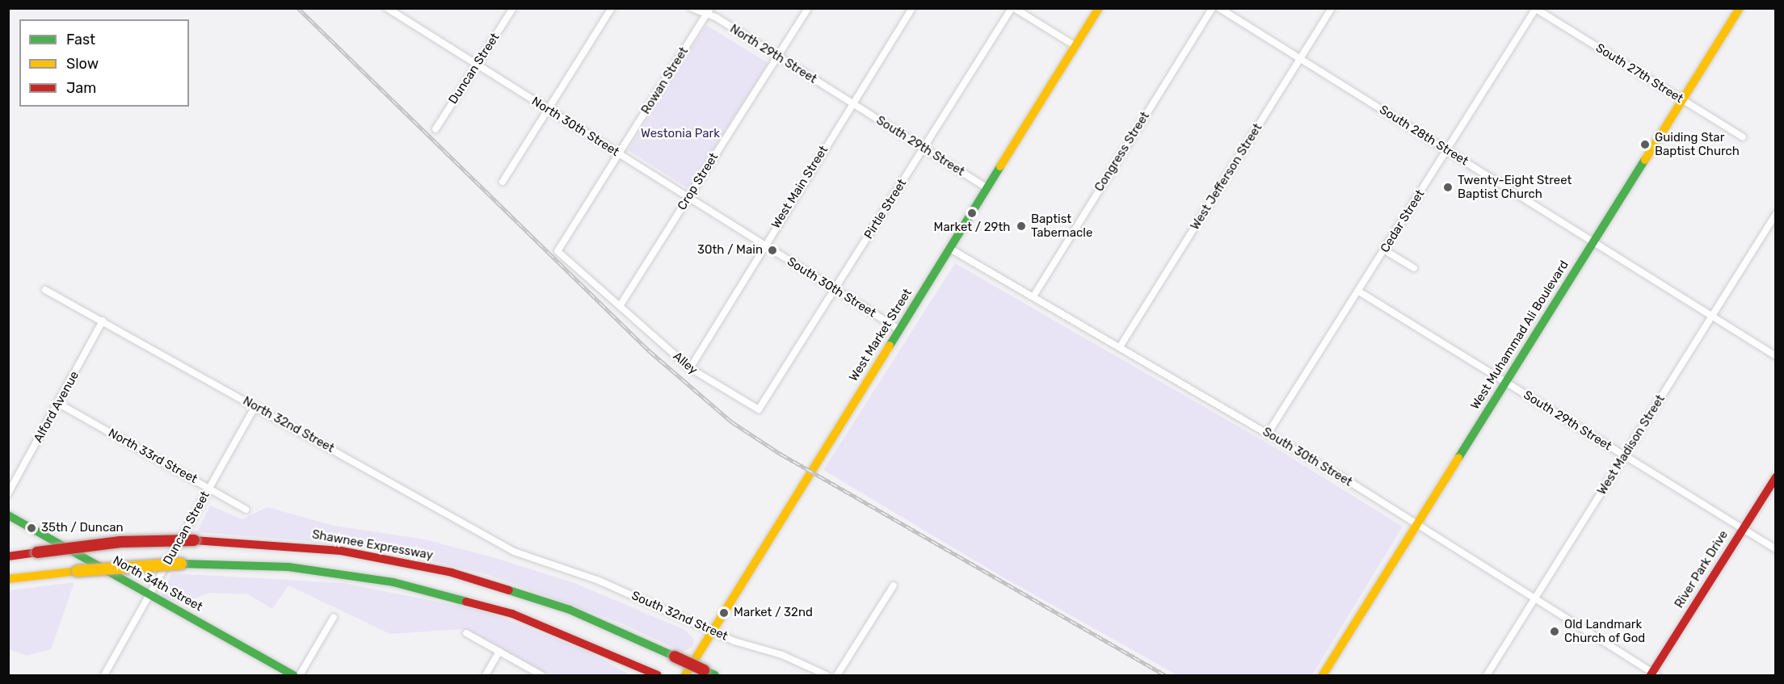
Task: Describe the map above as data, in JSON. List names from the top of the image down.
{
  "streets": {
    "main road": [
      "West Market Street",
      "West Muhammad Ali Boulevard",
      "Shawnee Expressway",
      "River Park Drive",
      "North 34th Street"
    ],
    "street": [
      "North 29th Street",
      "Duncan Street",
      "South 27th Street",
      "Rowan Street",
      "North 30th Street",
      "South 28th Street",
      "South 29th Street",
      "Congress Street",
      "West Jefferson Street",
      "Crop Street",
      "West Main Street",
      "Pirtle Street",
      "Cedar Street",
      "South 30th Street",
      "Alley",
      "Alford Avenue",
      "North 32nd Street",
      "West Madison Street",
      "North 33rd Street",
      "South 32nd Street"
    ]
  },
  "crossings": [
    ["North 29th Street", "Rowan Street"],
    ["North 29th Street", "South 29th Street"],
    ["North 29th Street", "Crop Street"],
    ["North 29th Street", "West Main Street"],
    ["Duncan Street", "North 30th Street"],
    ["Duncan Street", "North 32nd Street"],
    ["Duncan Street", "North 33rd Street"],
    ["Duncan Street", "North 34th Street"],
    ["South 27th Street", "Cedar Street"],
    ["South 27th Street", "West Muhammad Ali Boulevard"],
    ["Rowan Street", "North 30th Street"],
    ["Rowan Street", "Alley"],
    ["North 30th Street", "Crop Street"],
    ["North 30th Street", "West Main Street"],
    ["North 30th Street", "South 30th Street"],
    ["South 28th Street", "West Jefferson Street"],
    ["South 28th Street", "Cedar Street"],
    ["South 28th Street", "West Muhammad Ali Boulevard"],
    ["South 28th Street", "West Madison Street"],
    ["South 29th Street", "West Main Street"],
    ["South 29th Street", "Pirtle Street"],
    ["South 29th Street", "Cedar Street"],
    ["South 29th Street", "West Market Street"],
    ["South 29th Street", "West Muhammad Ali Boulevard"],
    ["South 29th Street", "West Madison Street"],
    ["South 29th Street", "River Park Drive"],
    ["Congress Street", "South 30th Street"],
    ["West Jefferson Street", "South 30th Street"],
    ["Crop Street", "Alley"],
    ["West Main Street", "South 30th Street"],
    ["West Main Street", "Alley"],
    ["Pirtle Street", "South 30th Street"],
    ["Pirtle Street", "Alley"],
    ["Cedar Street", "South 30th Street"],
    ["South 30th Street", "West Market Street"],
    ["South 30th Street", "West Muhammad Ali Boulevard"],
    ["South 30th Street", "West Madison Street"],
    ["South 30th Street", "River Park Drive"],
    ["West Market Street", "South 32nd Street"],
    ["Alford Avenue", "North 32nd Street"],
    ["Alford Avenue", "North 33rd Street"],
    ["North 32nd Street", "South 32nd Street"]
  ],
  "parks": ["Westonia Park"],
  "places": [
    "Guiding Star Baptist Church",
    "Twenty-Eight Street Baptist Church",
    "Market / 29th",
    "Baptist Tabernacle",
    "30th / Main",
    "35th / Duncan",
    "Market / 32nd",
    "Old Landmark Church of God"
  ],
  "legend": ["Fast", "Slow", "Jam"]
}
